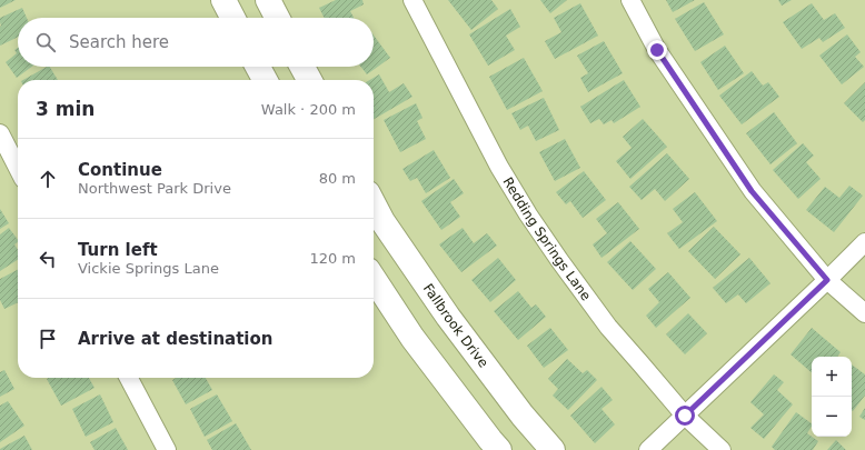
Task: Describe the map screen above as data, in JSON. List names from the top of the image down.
{
  "streets": {
    "main road": ["Fallbrook Drive"],
    "street": ["Redding Springs Lane"]
  },
  "page": {
    "search": "Search here",
    "heading": ["3 min", "Walk · 200 m"],
    "list": [
      ["Continue", "Northwest Park Drive", "80 m"],
      ["Turn left", "Vickie Springs Lane", "120 m"],
      "Arrive at destination"
    ],
    "map_buttons": ["+", "−"]
  }
}
